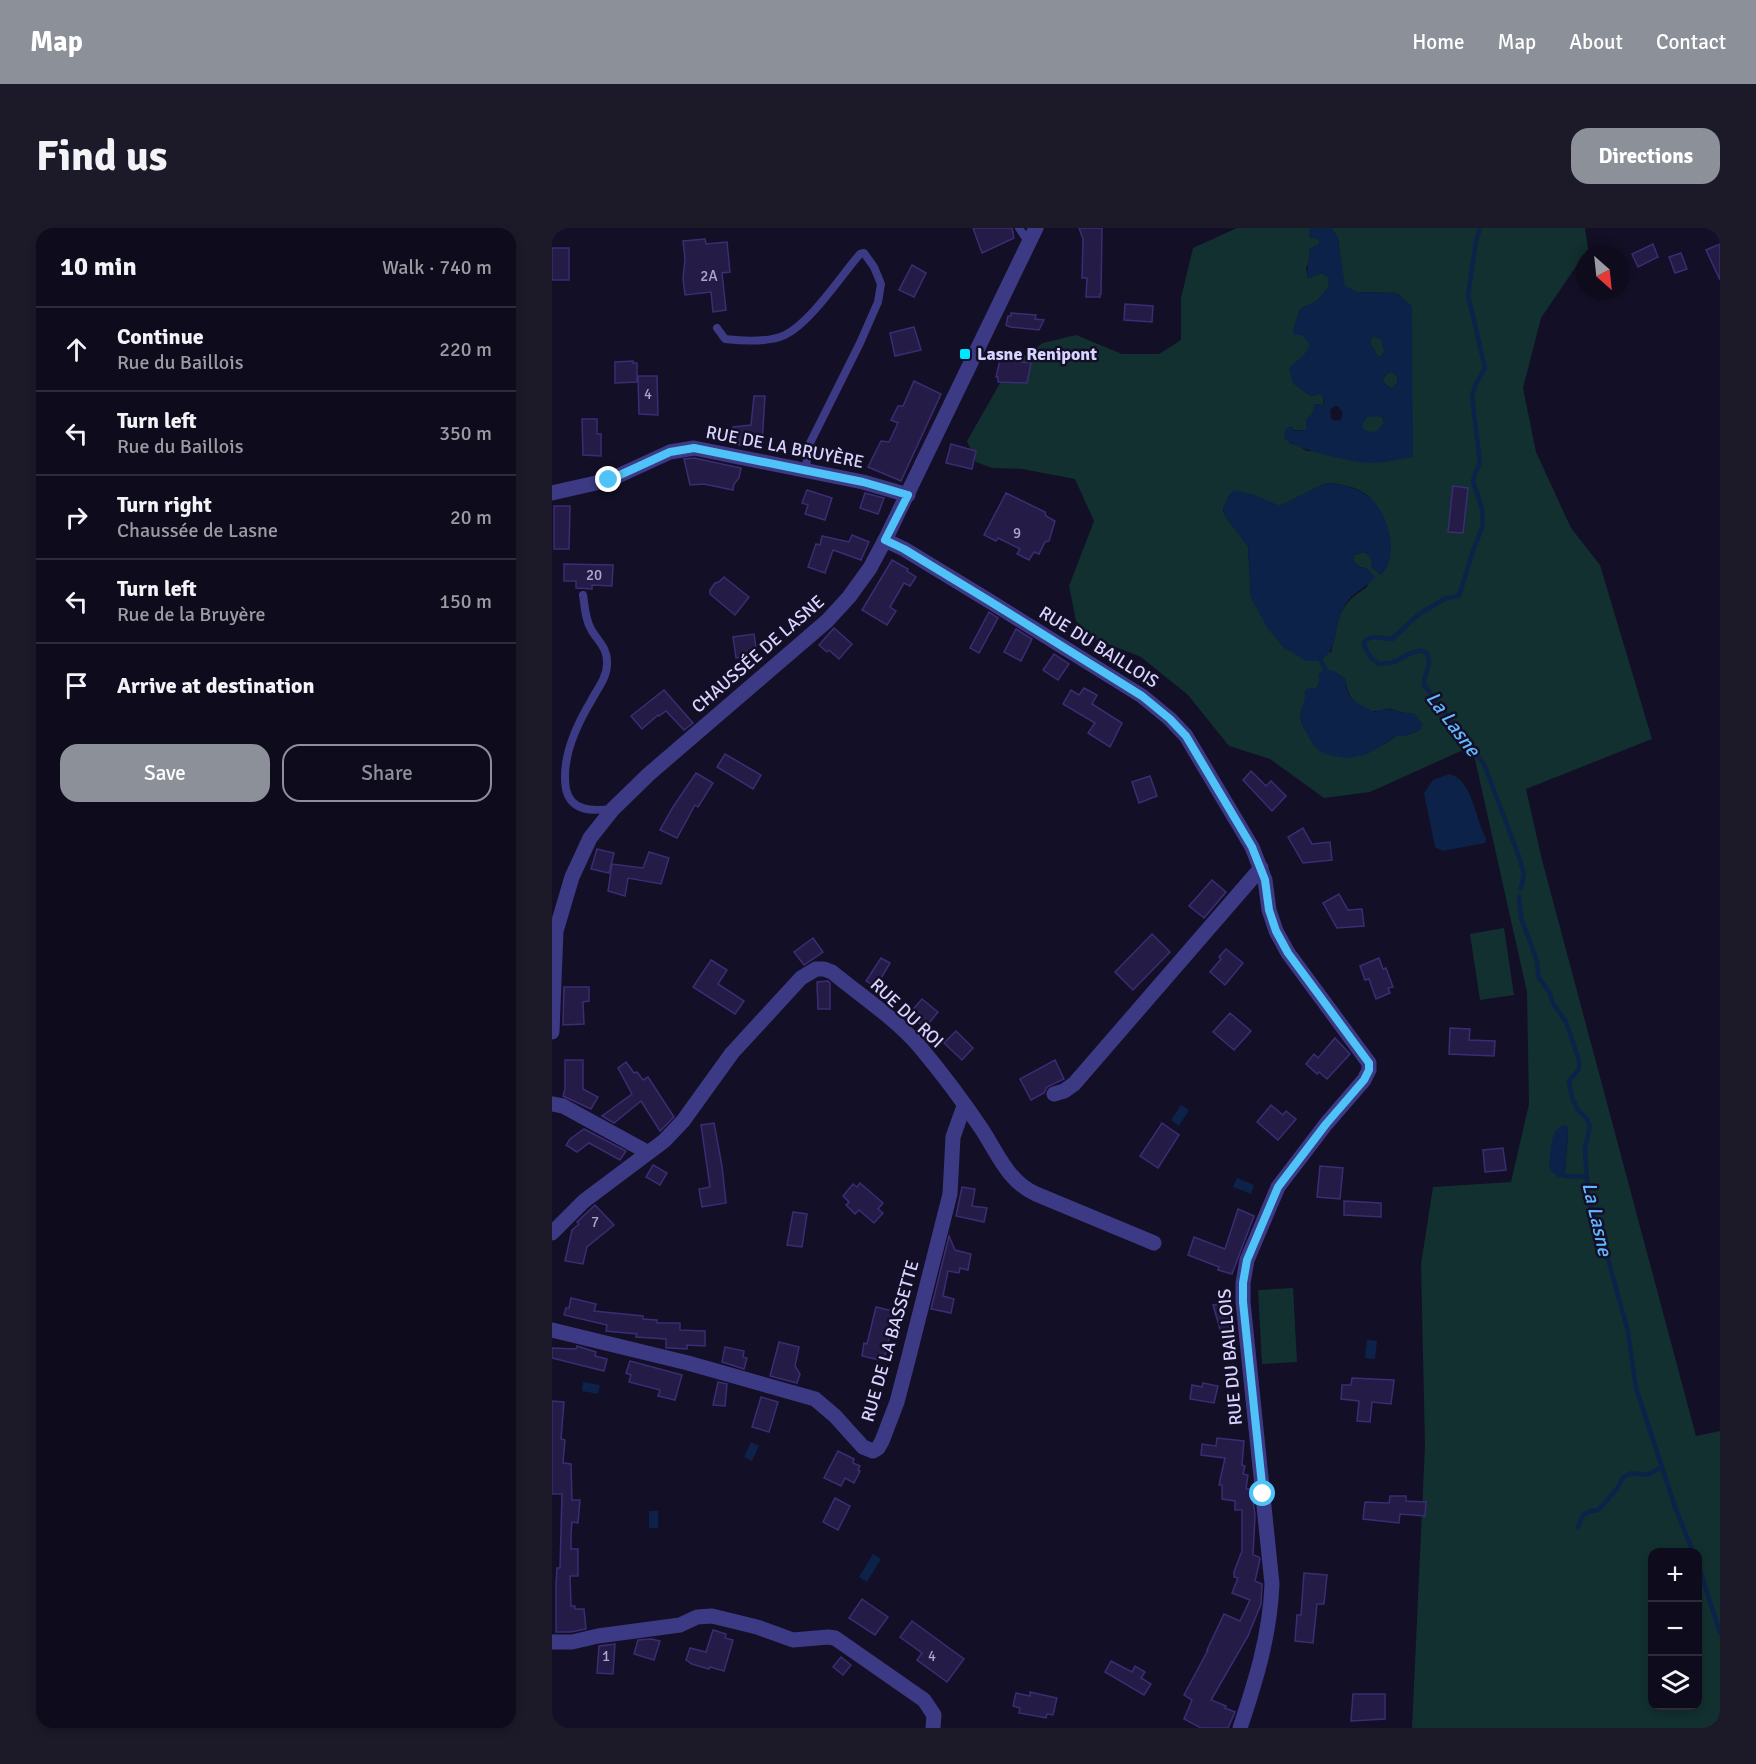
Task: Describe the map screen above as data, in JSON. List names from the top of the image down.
{
  "streets": {
    "street": [
      "RUE DE LA BRUYÈRE",
      "RUE DU BAILLOIS",
      "CHAUSSÉE DE LASNE",
      "RUE DU ROI",
      "RUE DE LA BASSETTE"
    ]
  },
  "crossings": [
    ["RUE DE LA BRUYÈRE", "CHAUSSÉE DE LASNE"],
    ["RUE DU BAILLOIS", "CHAUSSÉE DE LASNE"],
    ["RUE DU ROI", "RUE DE LA BASSETTE"]
  ],
  "water": ["La Lasne"],
  "places": {
    "transit": ["Lasne Renipont"]
  },
  "house_numbers": [
    "2A",
    "4",
    "9",
    "20",
    "7",
    "1",
    "4"
  ],
  "north": "bottom right",
  "page": {
    "header": "Map",
    "nav": [
      "Home",
      "Map",
      "About",
      "Contact"
    ],
    "buttons": [
      "Directions",
      ["Save", "Share"]
    ],
    "title": "Find us",
    "heading": ["10 min", "Walk · 740 m"],
    "list": [
      ["Continue", "Rue du Baillois", "220 m"],
      ["Turn left", "Rue du Baillois", "350 m"],
      ["Turn right", "Chaussée de Lasne", "20 m"],
      ["Turn left", "Rue de la Bruyère", "150 m"],
      "Arrive at destination"
    ],
    "map_buttons": ["+", "−"]
  }
}
